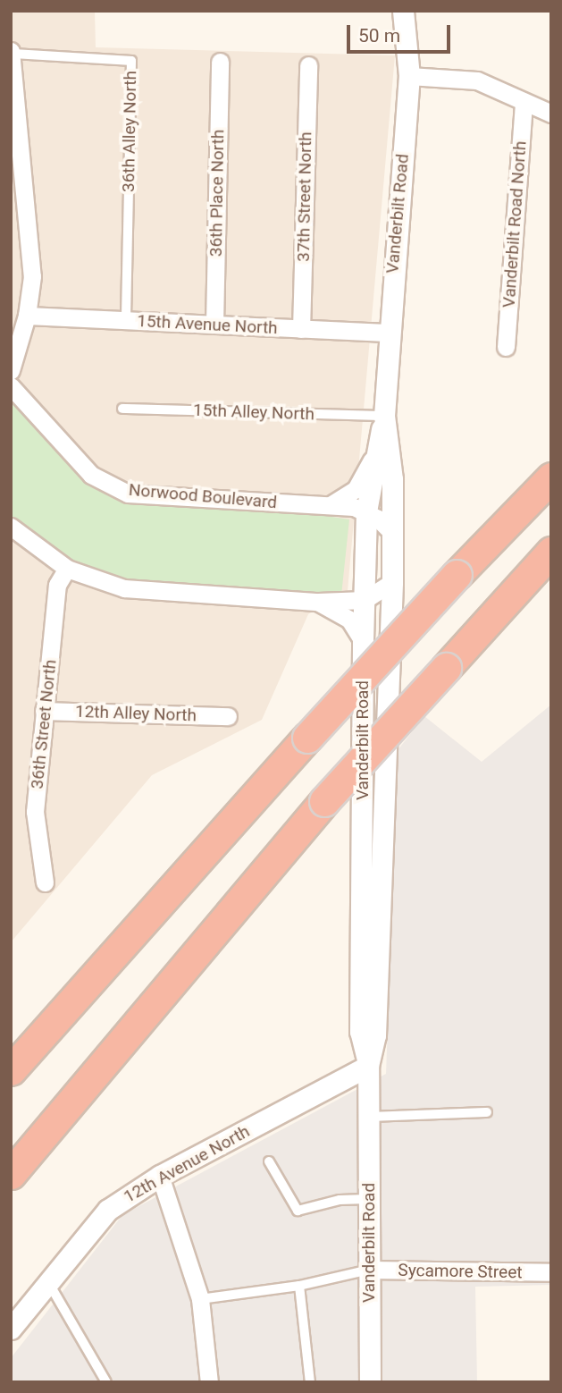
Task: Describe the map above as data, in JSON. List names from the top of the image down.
{
  "streets": {
    "street": [
      "36th Place North",
      "37th Street North",
      "Vanderbilt Road",
      "Vanderbilt Road North",
      "15th Avenue North",
      "Norwood Boulevard",
      "12th Alley North",
      "36th Street North",
      "12th Avenue North",
      "Sycamore Street"
    ],
    "lane": ["36th Alley North", "15th Alley North"]
  },
  "crossings": [
    ["36th Alley North", "15th Avenue North"],
    ["36th Place North", "15th Avenue North"],
    ["37th Street North", "15th Avenue North"],
    ["Vanderbilt Road", "15th Avenue North"],
    ["Vanderbilt Road", "15th Alley North"],
    ["Vanderbilt Road", "Norwood Boulevard"],
    ["Vanderbilt Road", "12th Avenue North"],
    ["Vanderbilt Road", "Sycamore Street"],
    ["12th Alley North", "36th Street North"]
  ],
  "scale_bar": "50 m"
}
